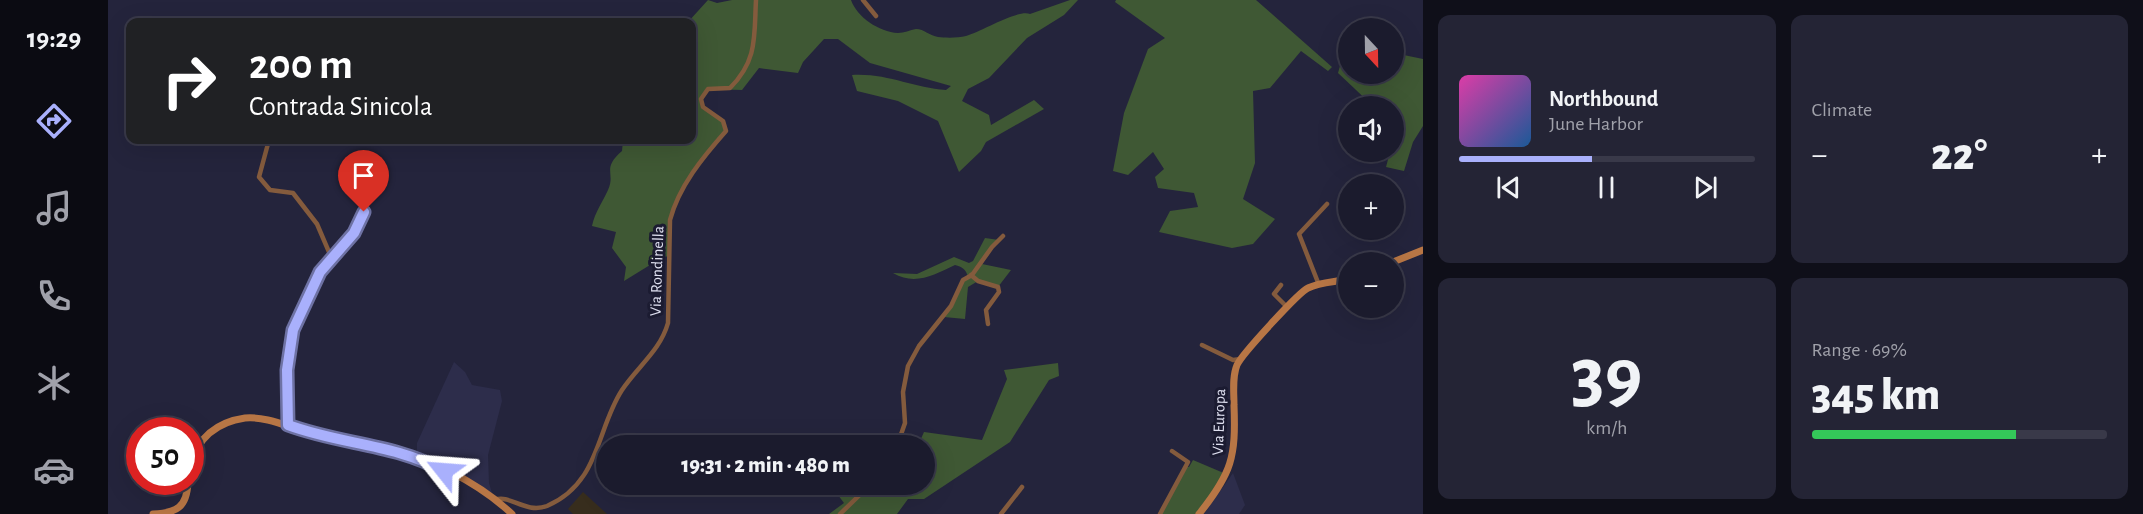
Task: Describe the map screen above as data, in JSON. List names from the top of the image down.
{
  "streets": {
    "main road": ["Via Europa"],
    "street": ["Via Rondinella"]
  },
  "north": "bottom",
  "page": {
    "tabs": "19:29",
    "tile": [
      "Climate",
      ["39", "km/h"],
      ["Range · 69%", "345 km"]
    ],
    "map_buttons": ["+", "−"],
    "turn": ["200 m", "Contrada Sinicola"],
    "song": ["Northbound", "June Harbor"],
    "heat": ["−", "22°", "+"],
    "limit": "50",
    "trip": "19:31 · 2 min · 480 m"
  }
}
